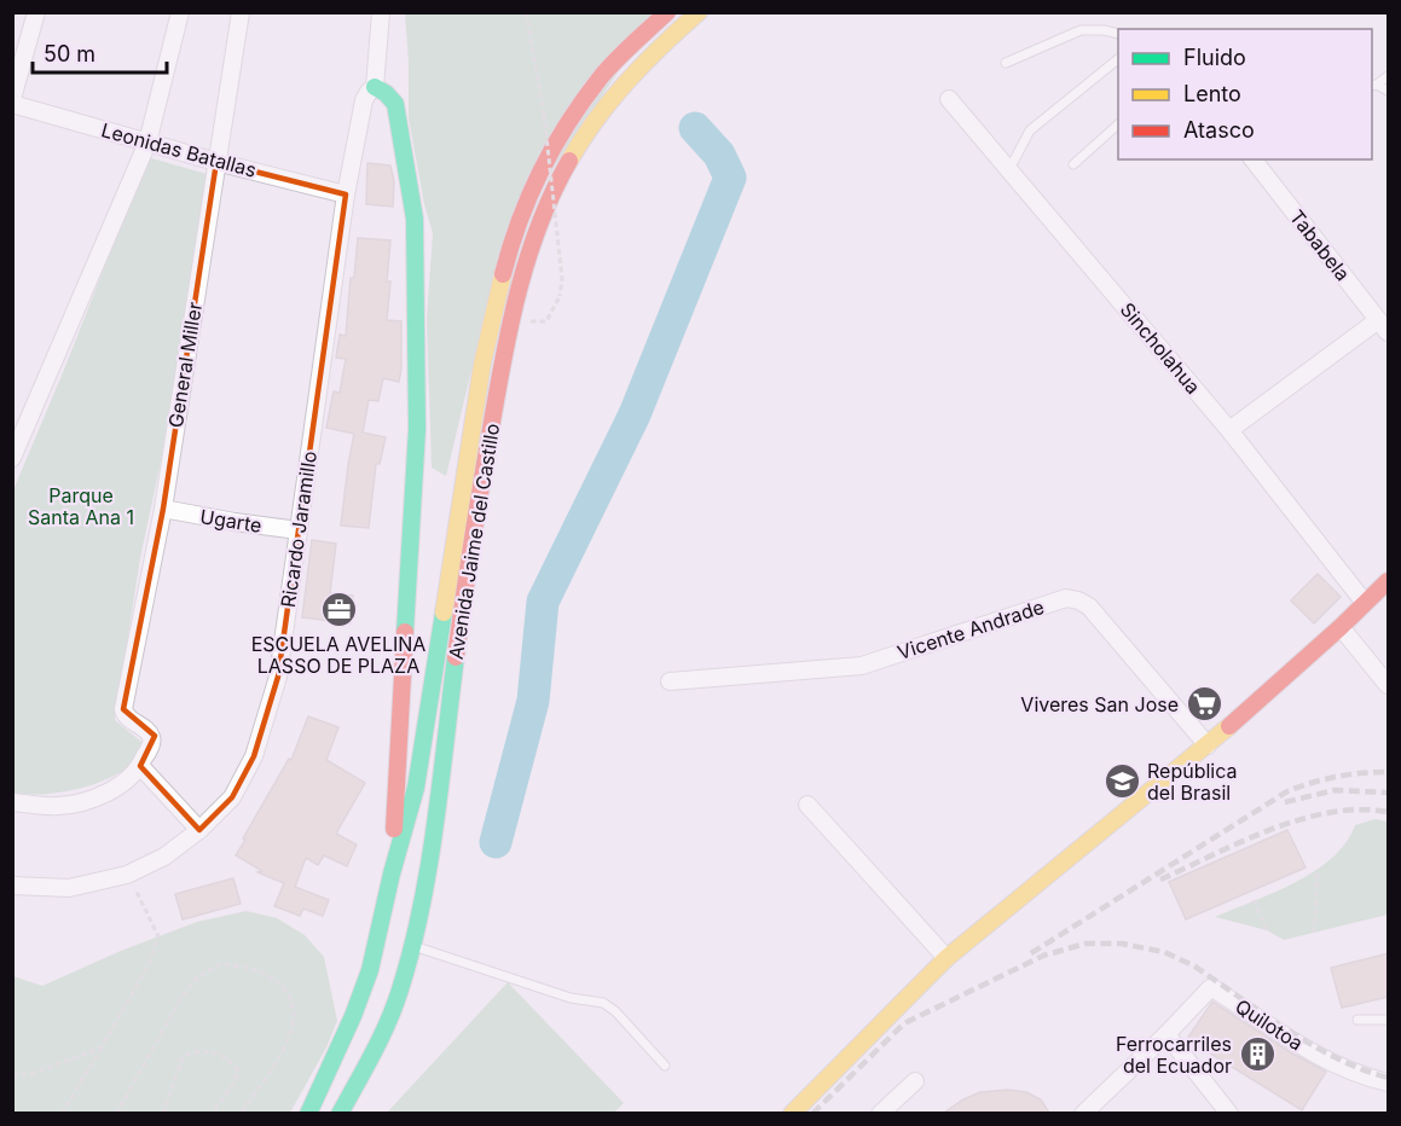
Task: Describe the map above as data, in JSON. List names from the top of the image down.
{
  "streets": {
    "main road": ["Avenida Jaime del Castillo"],
    "street": [
      "Leonidas Batallas",
      "Tababela",
      "Sincholahua",
      "General Miller",
      "Ugarte",
      "Ricardo Jaramillo",
      "Vicente Andrade",
      "Quilotoa"
    ]
  },
  "crossings": [
    ["Leonidas Batallas", "General Miller"],
    ["Leonidas Batallas", "Ricardo Jaramillo"],
    ["General Miller", "Ugarte"],
    ["Ugarte", "Ricardo Jaramillo"]
  ],
  "parks": ["Parque Santa Ana 1"],
  "places": {
    "office": ["ESCUELA AVELINA LASSO DE PLAZA"],
    "supermarket": ["Viveres San Jose"],
    "school or university": ["República del Brasil"],
    "building": ["Ferrocarriles del Ecuador"]
  },
  "legend": ["Fluido", "Lento", "Atasco"],
  "scale_bar": "50 m"
}
